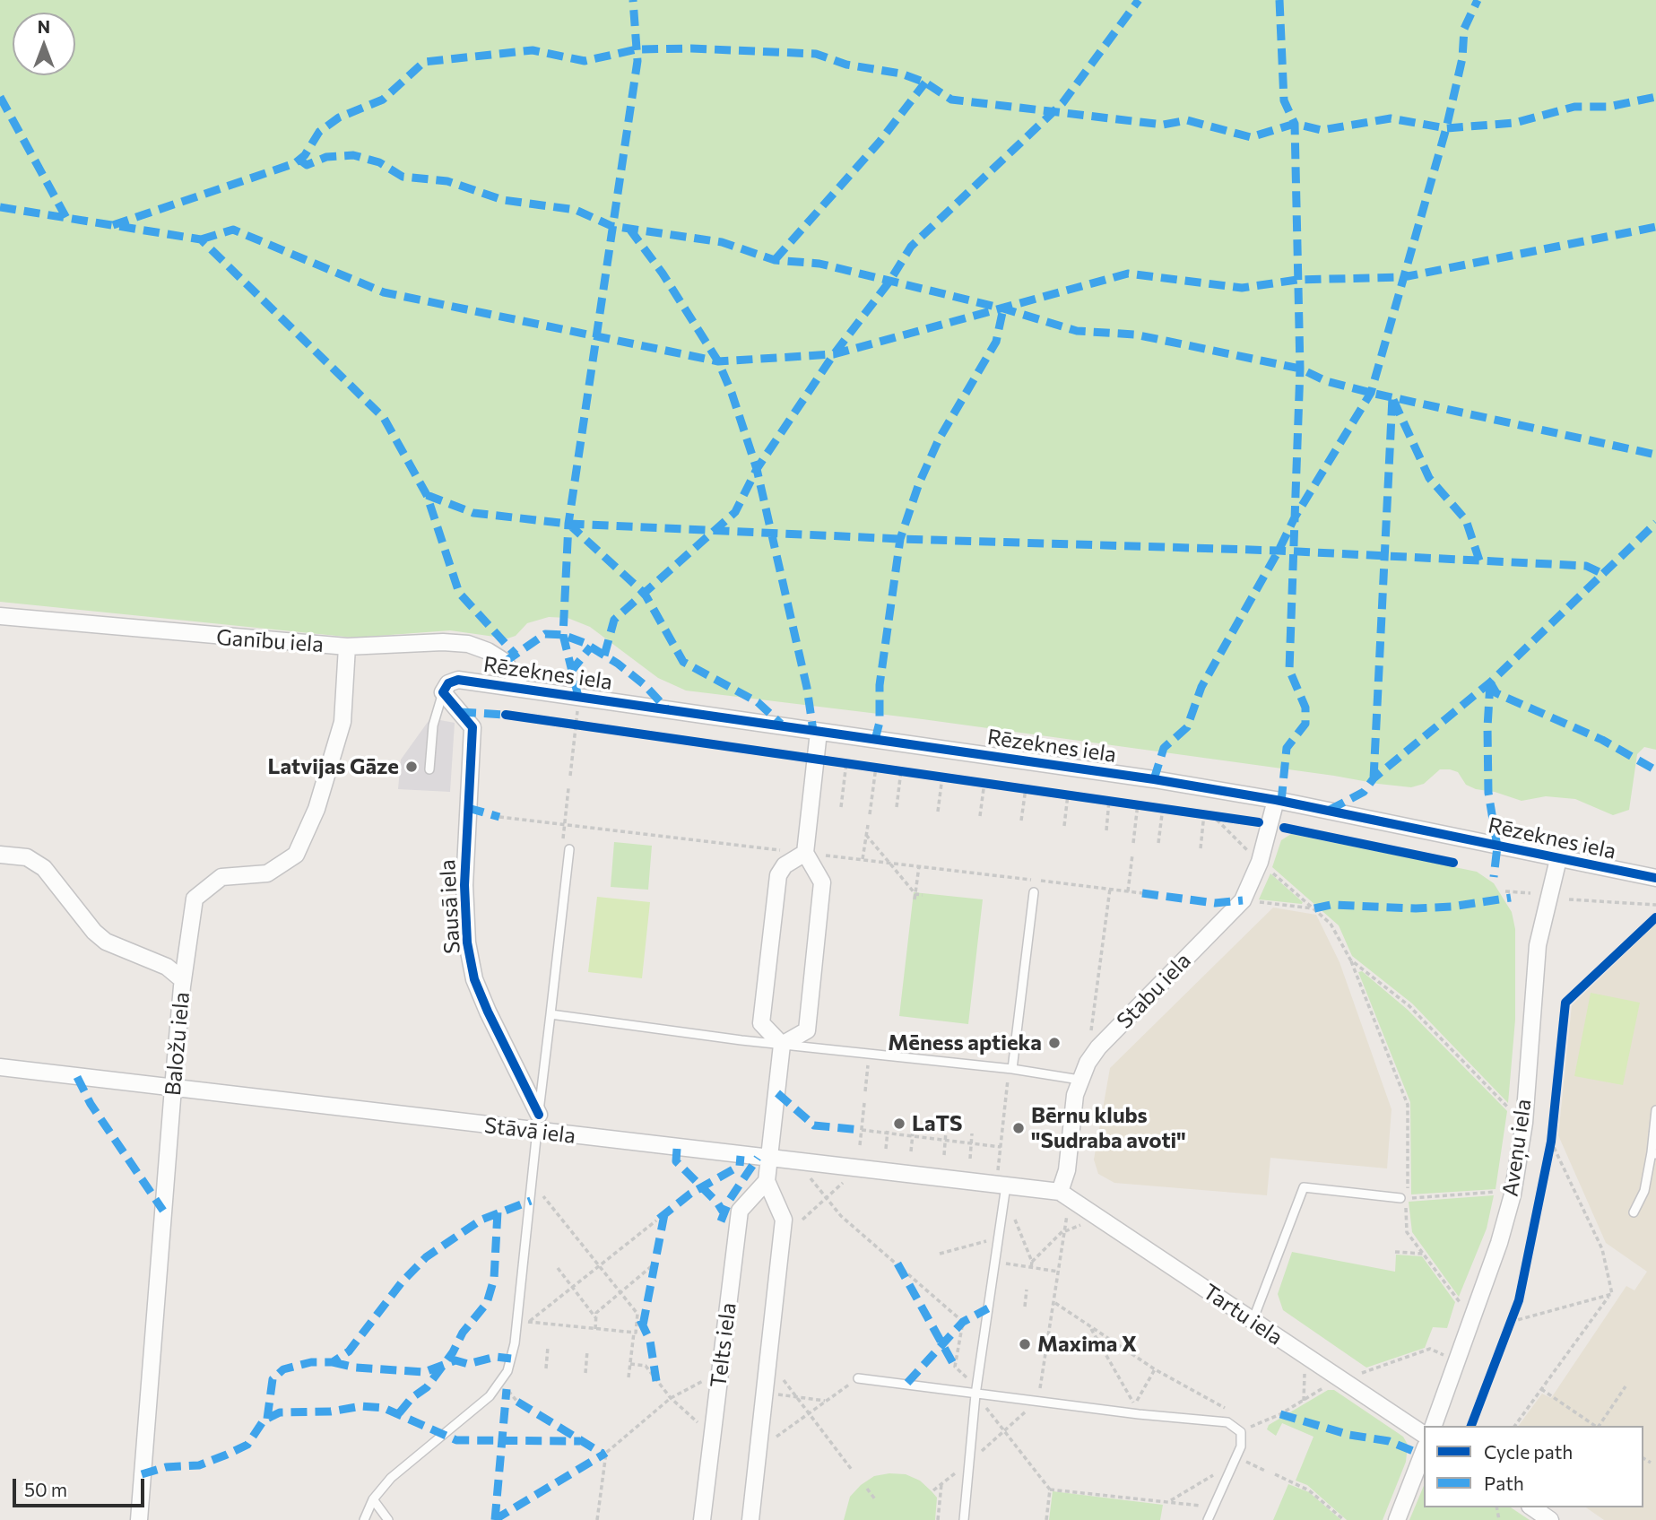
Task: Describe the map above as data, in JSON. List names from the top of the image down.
{
  "streets": {
    "street": [
      "Ganību iela",
      "Rēzeknes iela",
      "Sausā iela",
      "Stabu iela",
      "Baložu iela",
      "Stāvā iela",
      "Aveņu iela",
      "Tartu iela",
      "Telts iela"
    ]
  },
  "crossings": [
    ["Ganību iela", "Rēzeknes iela"],
    ["Ganību iela", "Baložu iela"],
    ["Rēzeknes iela", "Sausā iela"],
    ["Rēzeknes iela", "Stabu iela"],
    ["Rēzeknes iela", "Aveņu iela"],
    ["Stabu iela", "Stāvā iela"],
    ["Stabu iela", "Tartu iela"],
    ["Baložu iela", "Stāvā iela"],
    ["Stāvā iela", "Tartu iela"]
  ],
  "places": [
    "Latvijas Gāze",
    "Mēness aptieka",
    "LaTS",
    "Bērnu klubs \"Sudraba avoti\"",
    "Maxima X"
  ],
  "legend": ["Cycle path", "Path"],
  "scale_bar": "50 m",
  "north": "top"
}
